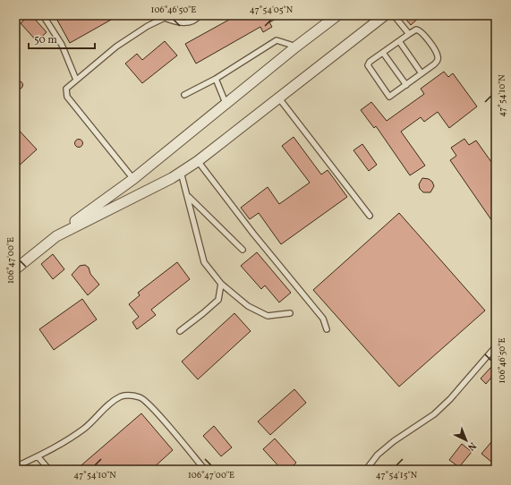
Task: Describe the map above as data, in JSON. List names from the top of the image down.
{
  "scale_bar": "50 m",
  "north": "bottom right",
  "coordinates": [
    "106°46'50\"E",
    "47°54'05\"N",
    "47°54'10\"N",
    "106°47'00\"E",
    "47°54'15\"N"
  ]
}
